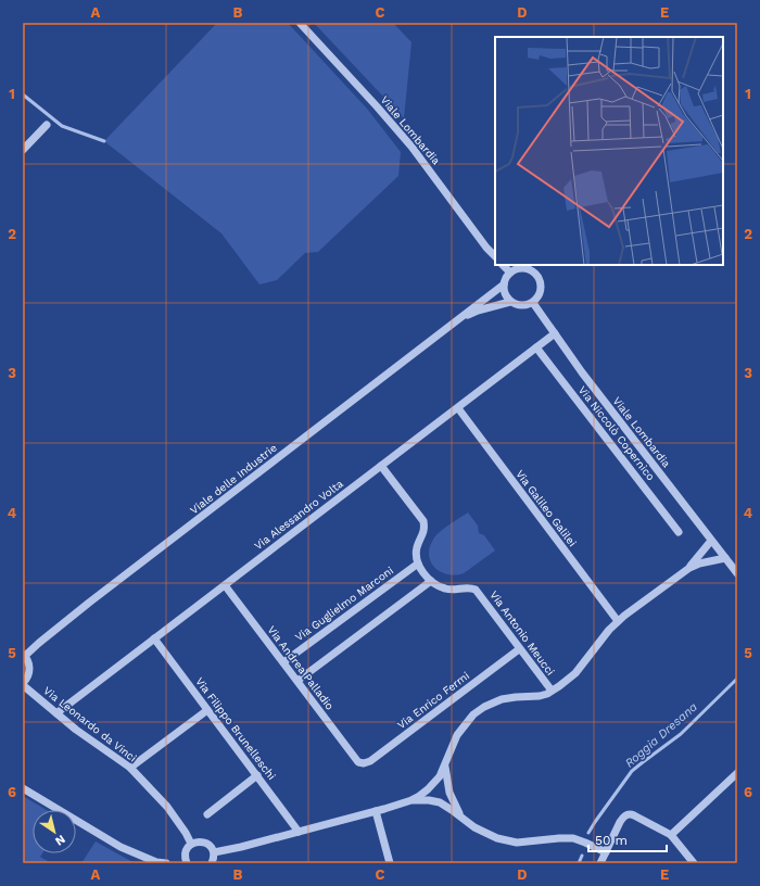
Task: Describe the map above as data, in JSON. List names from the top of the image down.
{
  "streets": {
    "street": [
      "Viale Lombardia",
      "Via Niccolò Copernico",
      "Viale delle Industrie",
      "Via Galileo Galilei",
      "Via Alessandro Volta",
      "Via Guglielmo Marconi",
      "Via Antonio Meucci",
      "Via Andrea Palladio",
      "Via Enrico Fermi",
      "Via Leonardo da Vinci",
      "Via Filippo Brunelleschi"
    ]
  },
  "crossings": [
    ["Viale Lombardia", "Viale delle Industrie"],
    ["Viale Lombardia", "Via Alessandro Volta"],
    ["Via Niccolò Copernico", "Via Alessandro Volta"],
    ["Viale delle Industrie", "Via Leonardo da Vinci"],
    ["Via Galileo Galilei", "Via Alessandro Volta"],
    ["Via Alessandro Volta", "Via Andrea Palladio"],
    ["Via Alessandro Volta", "Via Leonardo da Vinci"],
    ["Via Alessandro Volta", "Via Filippo Brunelleschi"],
    ["Via Guglielmo Marconi", "Via Antonio Meucci"],
    ["Via Guglielmo Marconi", "Via Andrea Palladio"],
    ["Via Antonio Meucci", "Via Enrico Fermi"],
    ["Via Andrea Palladio", "Via Enrico Fermi"]
  ],
  "water": ["Roggia Dresana"],
  "scale_bar": "50 m",
  "north": "bottom right",
  "grid": {
    "columns": [
      "A",
      "B",
      "C",
      "D",
      "E"
    ],
    "rows": [
      "1",
      "2",
      "3",
      "4",
      "5",
      "6"
    ]
  }
}
